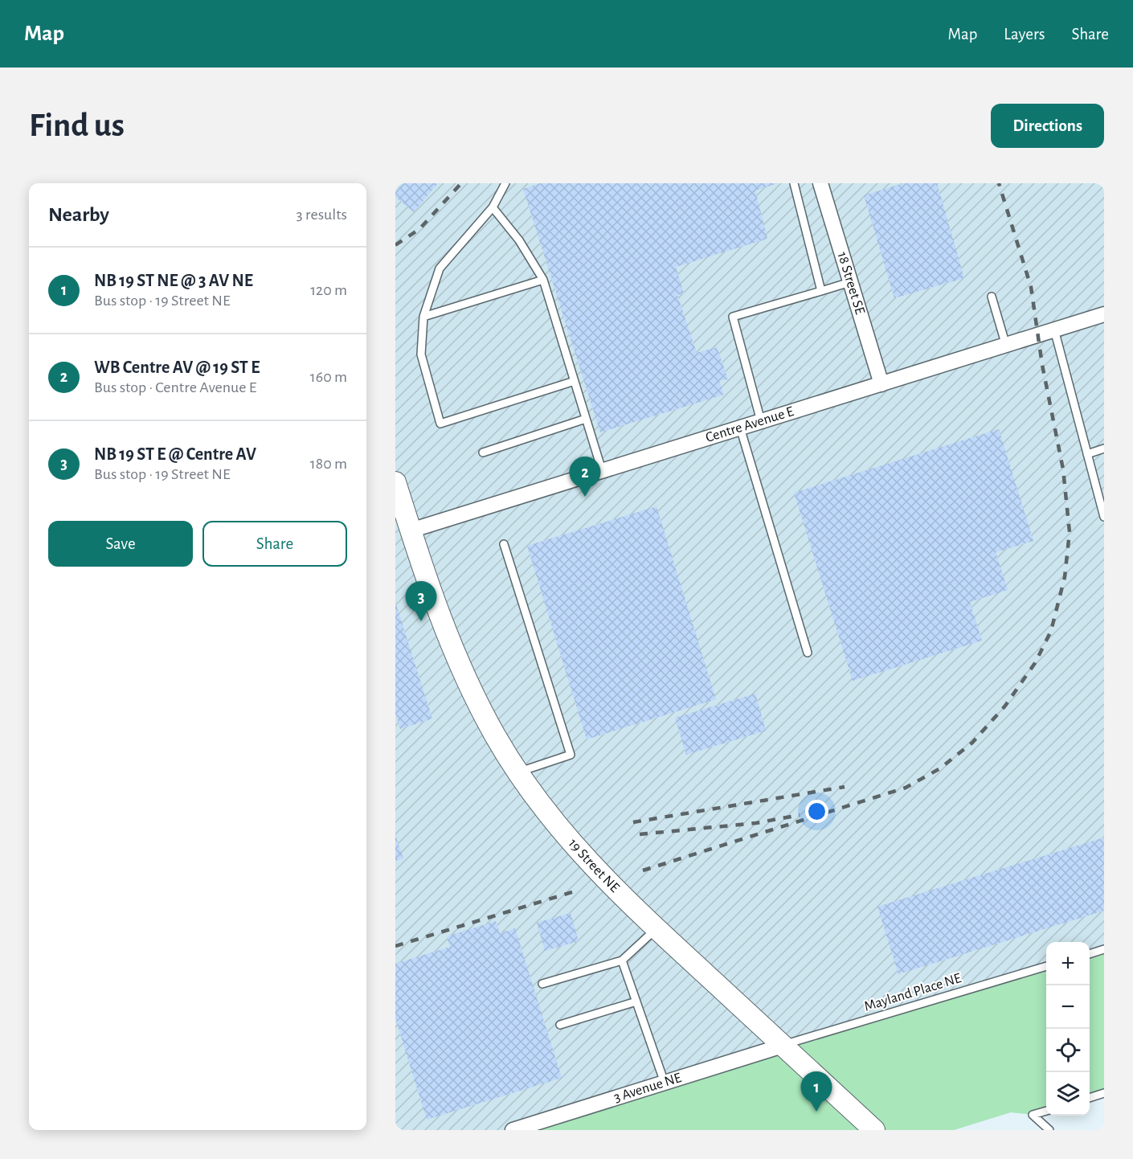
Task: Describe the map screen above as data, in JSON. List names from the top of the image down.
{
  "streets": {
    "street": [
      "18 Street SE",
      "Centre Avenue E",
      "19 Street NE",
      "3 Avenue NE"
    ],
    "lane": ["Mayland Place NE"]
  },
  "crossings": [
    ["18 Street SE", "Centre Avenue E"],
    ["Centre Avenue E", "19 Street NE"],
    ["19 Street NE", "Mayland Place NE"],
    ["19 Street NE", "3 Avenue NE"],
    ["Mayland Place NE", "3 Avenue NE"]
  ],
  "page": {
    "header": "Map",
    "nav": ["Map", "Layers", "Share"],
    "buttons": [
      "Directions",
      ["Save", "Share"]
    ],
    "title": "Find us",
    "heading": ["Nearby", "3 results"],
    "list": [
      {
        "mark": "1",
        "name": "NB 19 ST NE @ 3 AV NE",
        "note": "Bus stop · 19 Street NE",
        "value": "120 m"
      },
      {
        "mark": "2",
        "name": "WB Centre AV @ 19 ST E",
        "note": "Bus stop · Centre Avenue E",
        "value": "160 m"
      },
      {
        "mark": "3",
        "name": "NB 19 ST E @ Centre AV",
        "note": "Bus stop · 19 Street NE",
        "value": "180 m"
      }
    ],
    "pins": ["2", "3", "1"],
    "map_buttons": ["+", "−"]
  }
}
